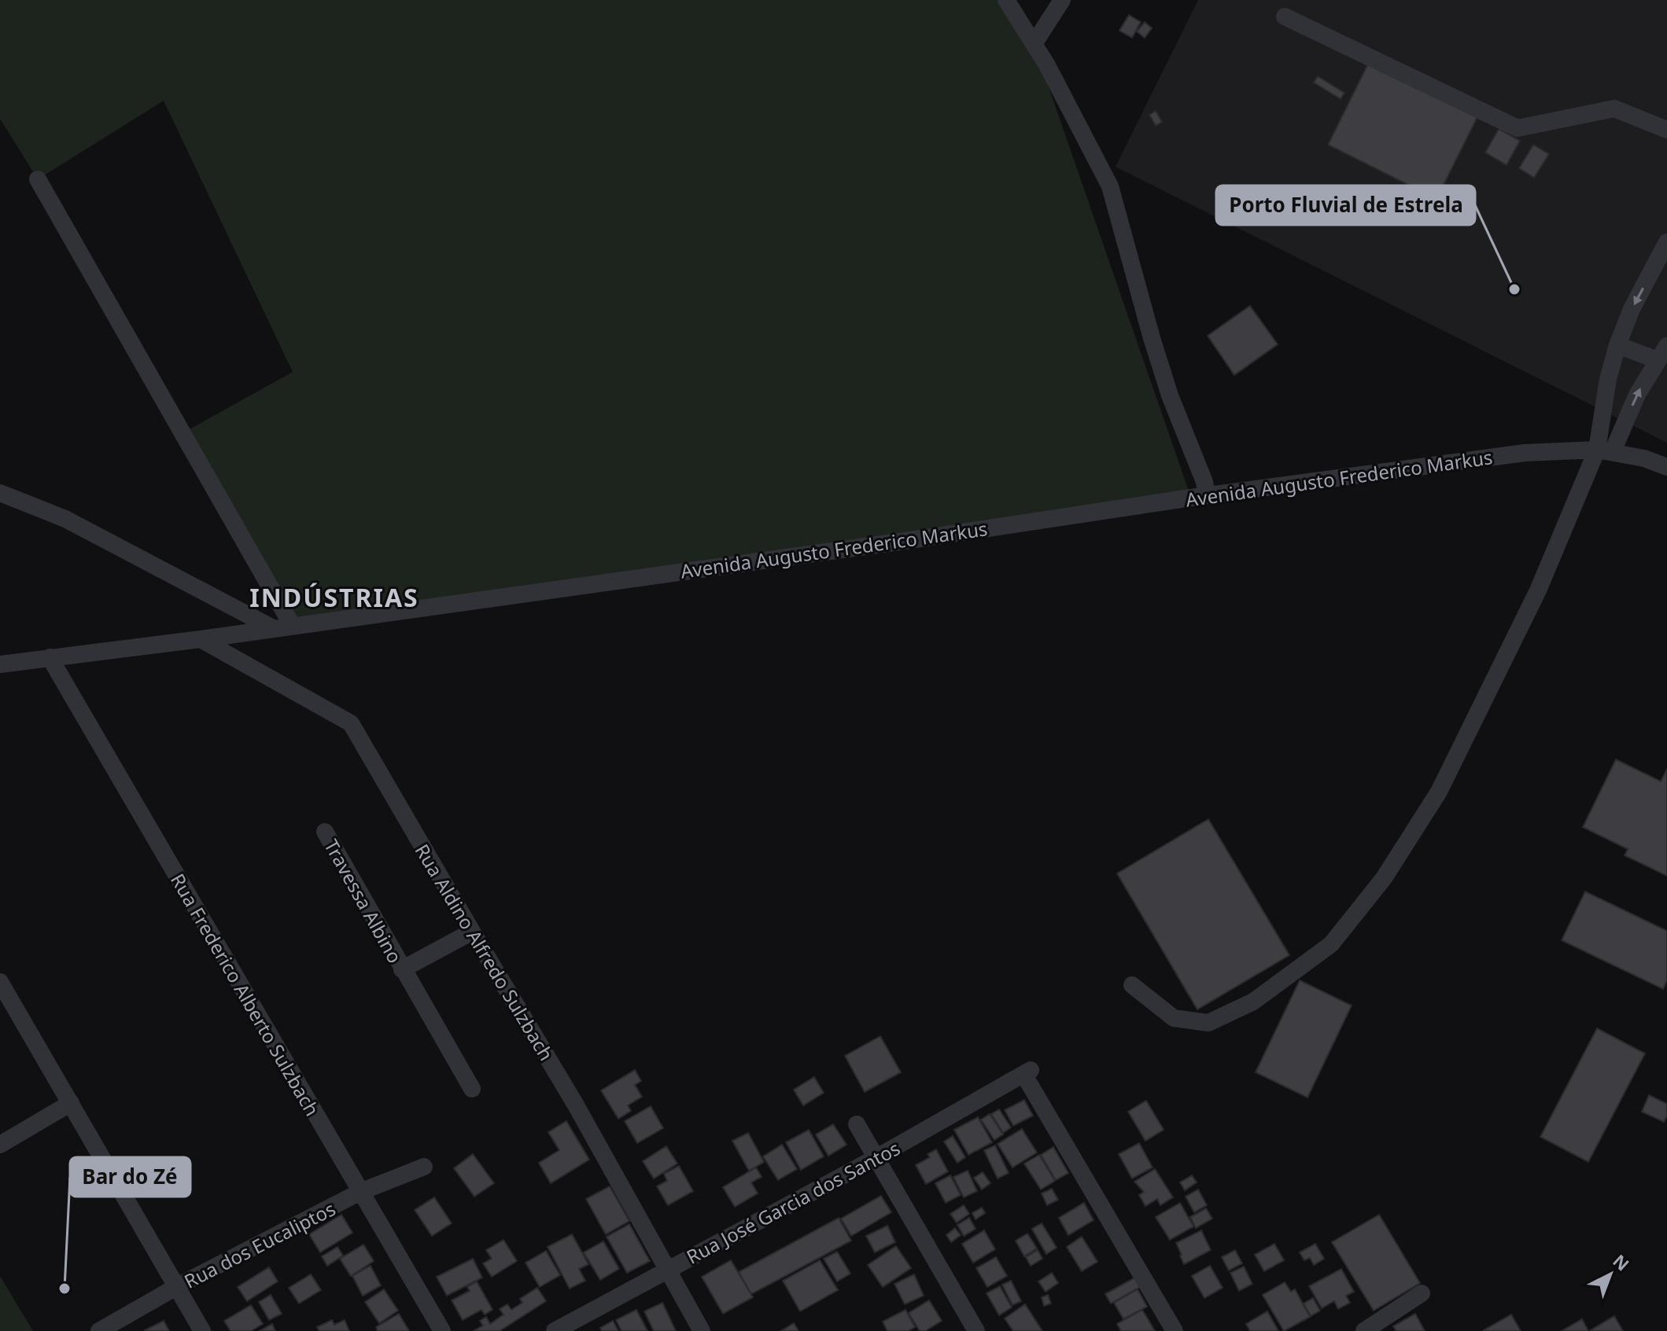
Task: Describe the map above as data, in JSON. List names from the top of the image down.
{
  "streets": {
    "street": [
      "Avenida Augusto Frederico Markus",
      "Travessa Albino",
      "Rua Aldino Alfredo Sulzbach",
      "Rua Frederico Alberto Sulzbach",
      "Rua José Garcia dos Santos",
      "Rua dos Eucaliptos"
    ]
  },
  "crossings": [
    ["Avenida Augusto Frederico Markus", "Rua Aldino Alfredo Sulzbach"],
    ["Avenida Augusto Frederico Markus", "Rua Frederico Alberto Sulzbach"],
    ["Travessa Albino", "Rua Aldino Alfredo Sulzbach"],
    ["Rua Aldino Alfredo Sulzbach", "Rua José Garcia dos Santos"],
    ["Rua Frederico Alberto Sulzbach", "Rua dos Eucaliptos"]
  ],
  "districts": ["INDÚSTRIAS"],
  "places": ["Porto Fluvial de Estrela", "Bar do Zé"],
  "north": "top right"
}
